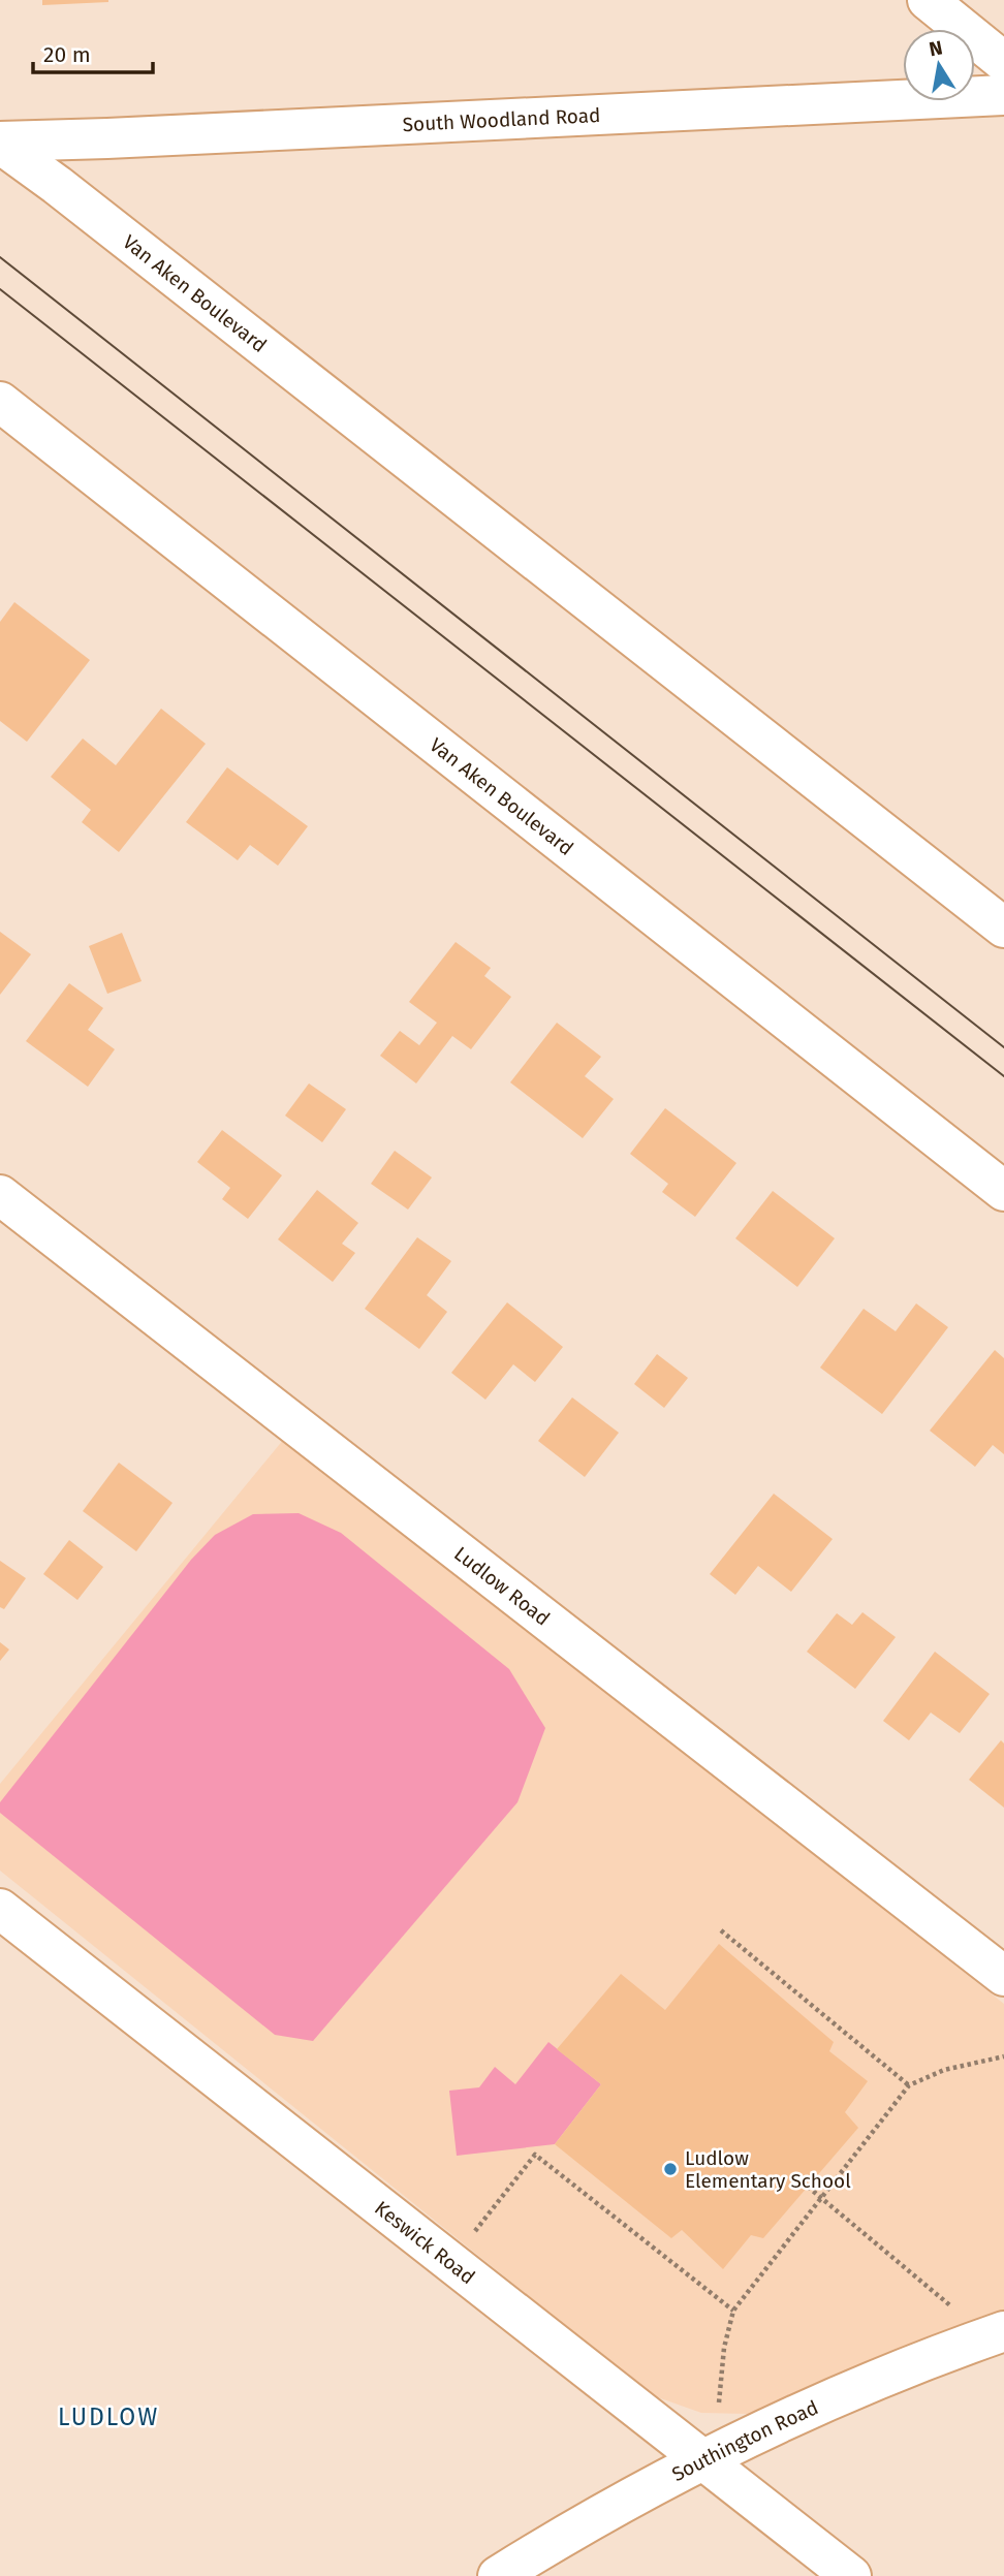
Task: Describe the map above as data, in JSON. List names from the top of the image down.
{
  "streets": {
    "street": [
      "South Woodland Road",
      "Van Aken Boulevard",
      "Ludlow Road",
      "Keswick Road",
      "Southington Road"
    ]
  },
  "crossings": [
    ["South Woodland Road", "Van Aken Boulevard"],
    ["Keswick Road", "Southington Road"]
  ],
  "districts": ["LUDLOW"],
  "places": ["Ludlow Elementary School"],
  "scale_bar": "20 m",
  "north": "top"
}
